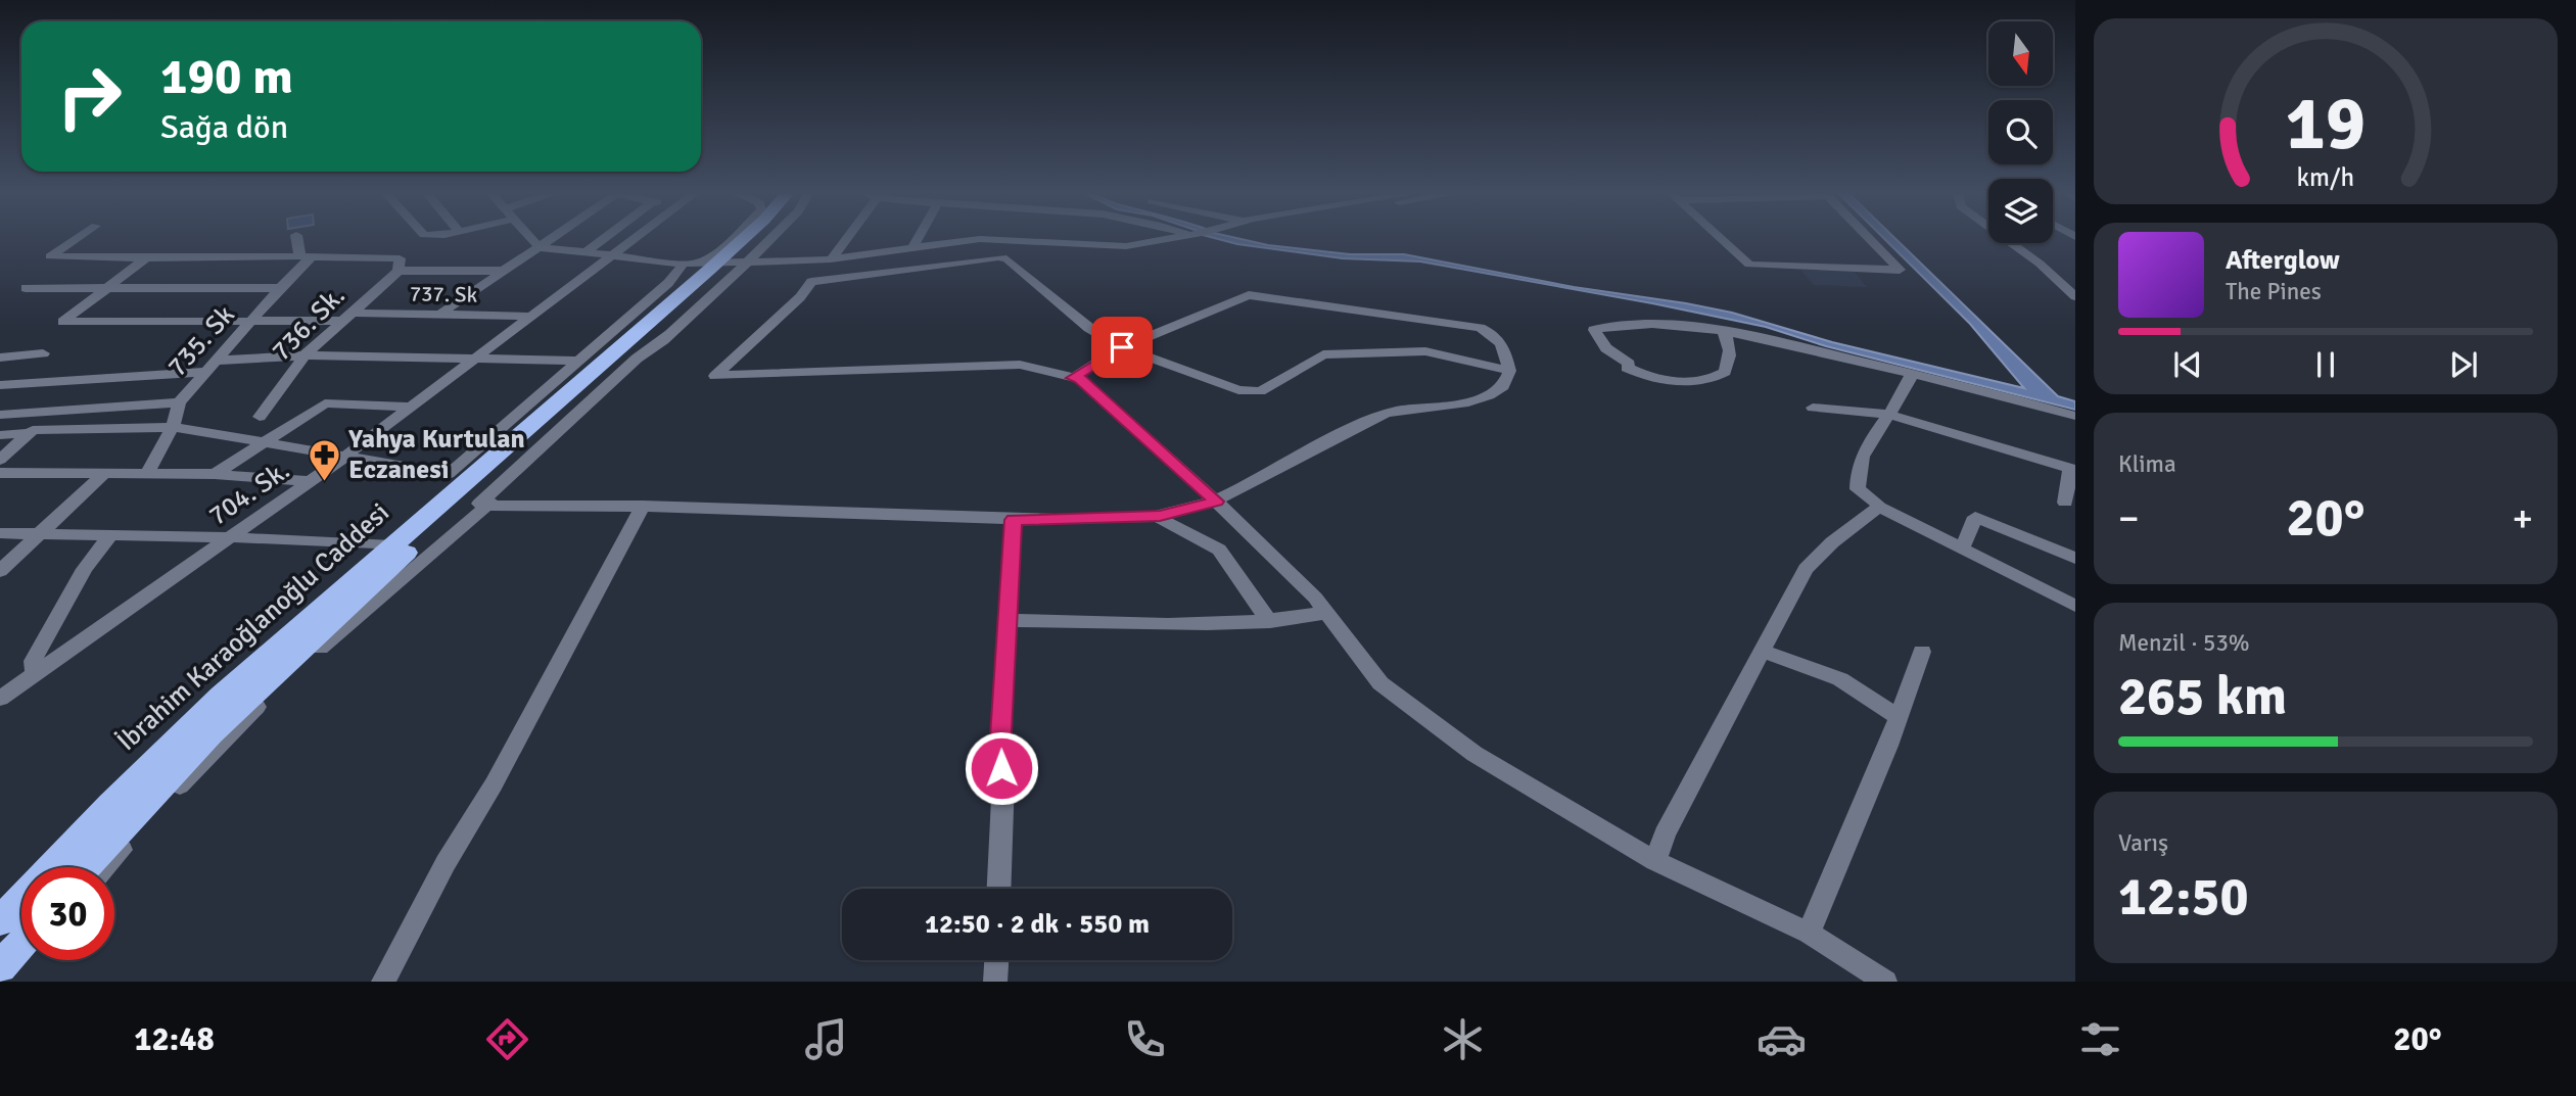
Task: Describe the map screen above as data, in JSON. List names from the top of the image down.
{
  "streets": {
    "highway": ["İbrahim Karaoğlanoğlu Caddesi"],
    "street": [
      "737. Sk",
      "736. Sk.",
      "735. Sk",
      "704. Sk."
    ]
  },
  "crossings": [
    ["737. Sk", "736. Sk."],
    ["737. Sk", "704. Sk."]
  ],
  "places": {
    "pharmacy": ["Yahya Kurtulan Eczanesi"]
  },
  "north": "bottom",
  "page": {
    "turn": ["190 m", "Sağa dön"],
    "song": ["Afterglow", "The Pines"],
    "tile": [
      "Klima",
      ["Menzil · 53%", "265 km"],
      ["Varış", "12:50"]
    ],
    "heat": ["−", "20°", "+"],
    "limit": "30",
    "trip": "12:50 · 2 dk · 550 m",
    "tabs": ["12:48", "20°"],
    "gauge": ["19", "km/h"]
  }
}
